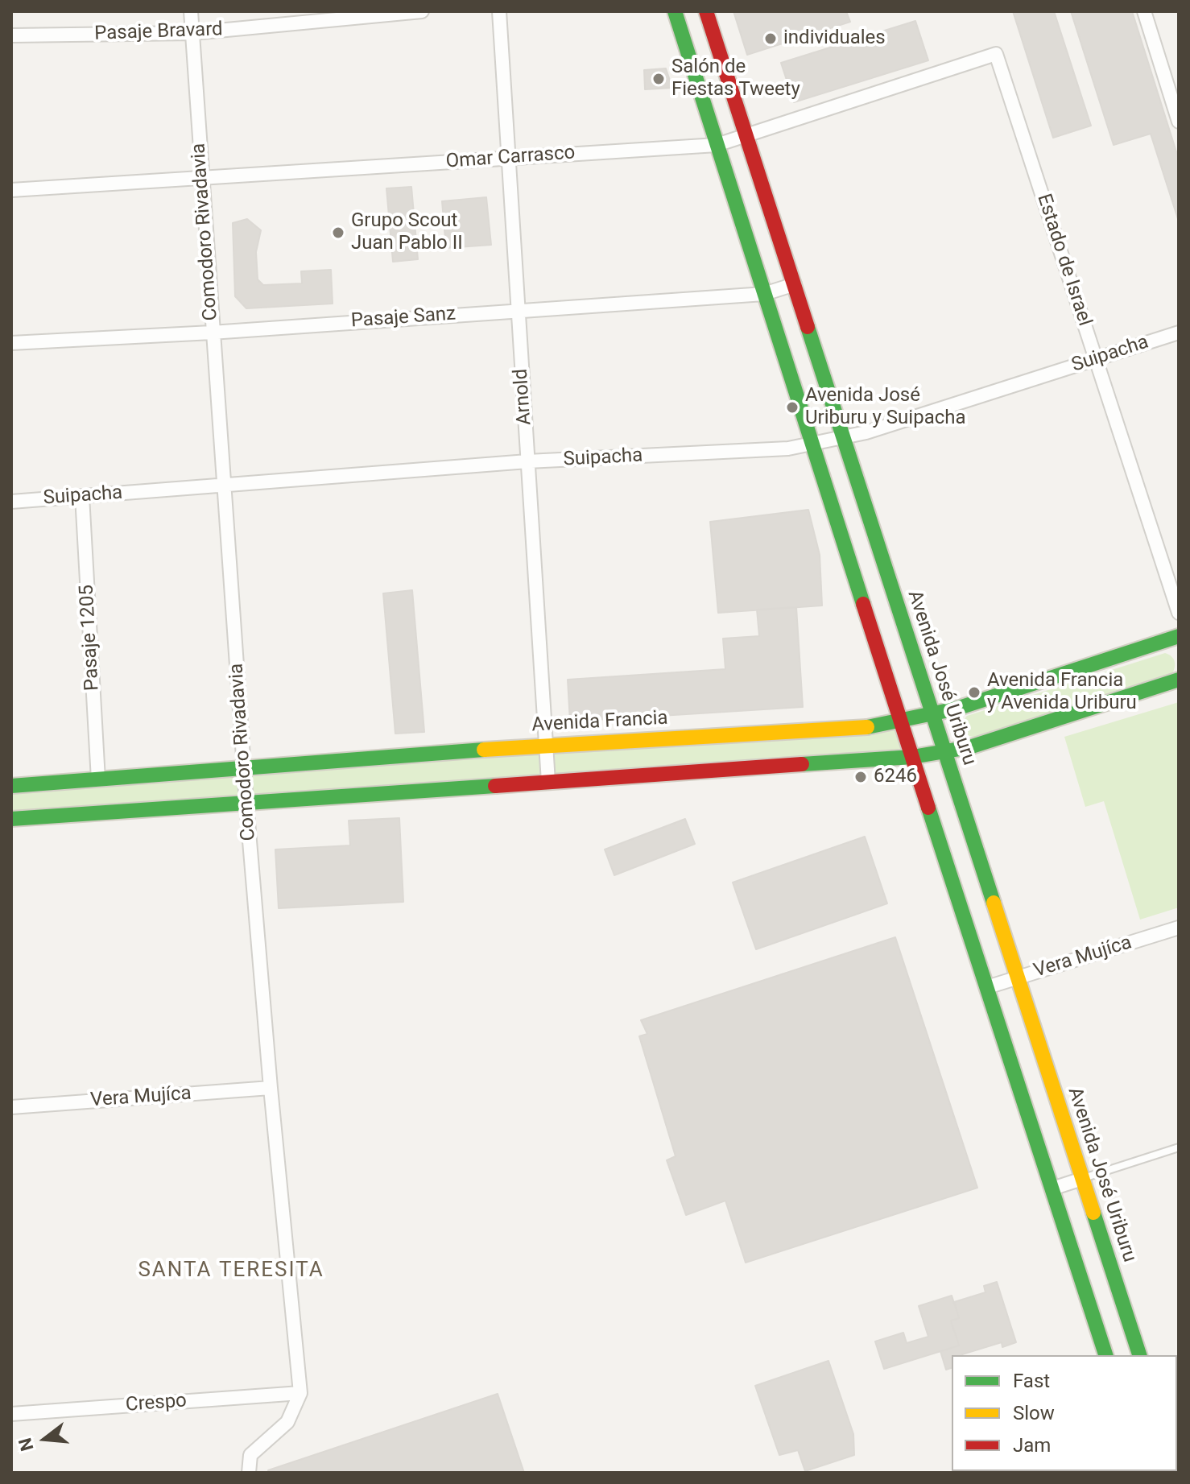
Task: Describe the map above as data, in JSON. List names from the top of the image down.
{
  "streets": {
    "main road": ["Avenida José Uriburu", "Avenida Francia"],
    "street": [
      "Pasaje Bravard",
      "Omar Carrasco",
      "Comodoro Rivadavia",
      "Estado de Israel",
      "Pasaje Sanz",
      "Suipacha",
      "Arnold",
      "Pasaje 1205",
      "Vera Mujíca",
      "Crespo"
    ]
  },
  "crossings": [
    ["Pasaje Bravard", "Comodoro Rivadavia"],
    ["Omar Carrasco", "Comodoro Rivadavia"],
    ["Omar Carrasco", "Estado de Israel"],
    ["Omar Carrasco", "Arnold"],
    ["Omar Carrasco", "Avenida José Uriburu"],
    ["Comodoro Rivadavia", "Pasaje Sanz"],
    ["Comodoro Rivadavia", "Suipacha"],
    ["Comodoro Rivadavia", "Avenida Francia"],
    ["Comodoro Rivadavia", "Vera Mujíca"],
    ["Comodoro Rivadavia", "Crespo"],
    ["Estado de Israel", "Suipacha"],
    ["Pasaje Sanz", "Arnold"],
    ["Pasaje Sanz", "Avenida José Uriburu"],
    ["Suipacha", "Arnold"],
    ["Suipacha", "Pasaje 1205"],
    ["Suipacha", "Avenida José Uriburu"],
    ["Arnold", "Avenida Francia"],
    ["Pasaje 1205", "Avenida Francia"],
    ["Avenida José Uriburu", "Avenida Francia"],
    ["Avenida José Uriburu", "Vera Mujíca"]
  ],
  "districts": ["SANTA TERESITA"],
  "places": [
    "individuales",
    "Salón de Fiestas Tweety",
    "Grupo Scout Juan Pablo II",
    "Avenida José Uriburu y Suipacha",
    "Avenida Francia y Avenida Uriburu",
    "6246"
  ],
  "legend": ["Fast", "Slow", "Jam"],
  "north": "left"
}
